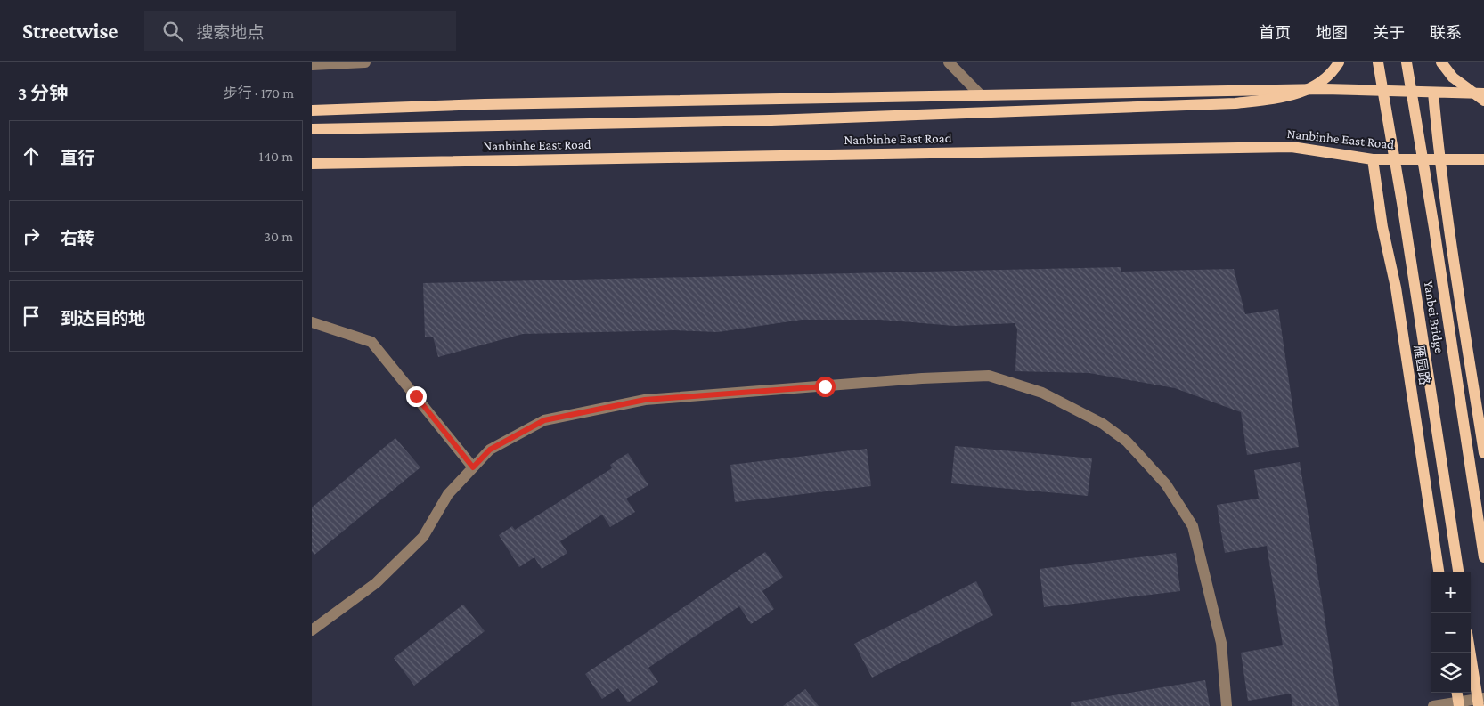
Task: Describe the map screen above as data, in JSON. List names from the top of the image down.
{
  "streets": {
    "main road": ["Nanbinhe East Road", "Yanbei Bridge", "雁园路"]
  },
  "crossings": [
    ["Nanbinhe East Road", "雁园路"]
  ],
  "page": {
    "header": "Streetwise",
    "search": "搜索地点",
    "nav": [
      "首页",
      "地图",
      "关于",
      "联系"
    ],
    "heading": ["3 分钟", "步行 · 170 m"],
    "list": [
      ["直行", "140 m"],
      ["右转", "30 m"],
      "到达目的地"
    ],
    "map_buttons": ["+", "−"]
  }
}
